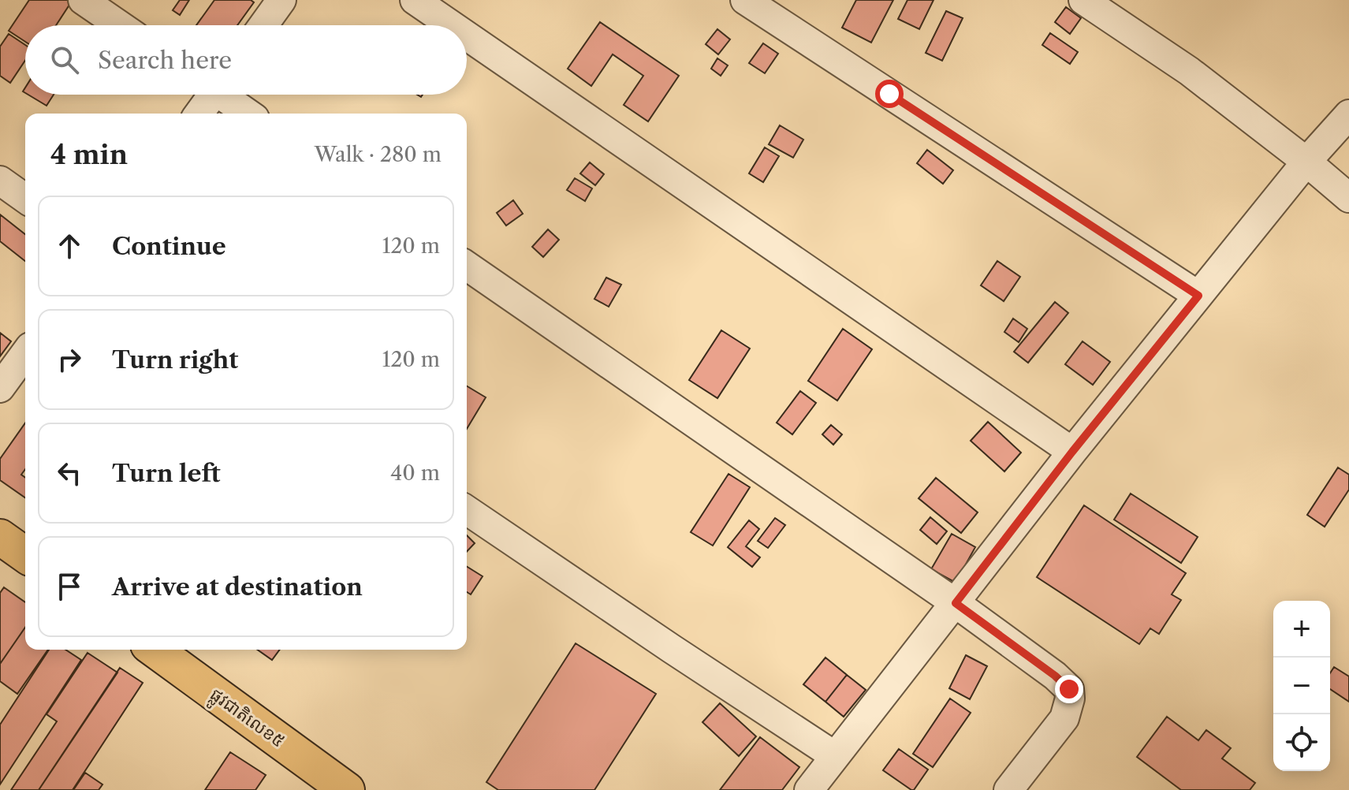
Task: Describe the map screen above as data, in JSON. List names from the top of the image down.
{
  "streets": {
    "highway": ["ផ្លូវជាតិលេខ៥"]
  },
  "page": {
    "search": "Search here",
    "heading": ["4 min", "Walk · 280 m"],
    "list": [
      ["Continue", "120 m"],
      ["Turn right", "120 m"],
      ["Turn left", "40 m"],
      "Arrive at destination"
    ],
    "map_buttons": ["+", "−"]
  }
}
